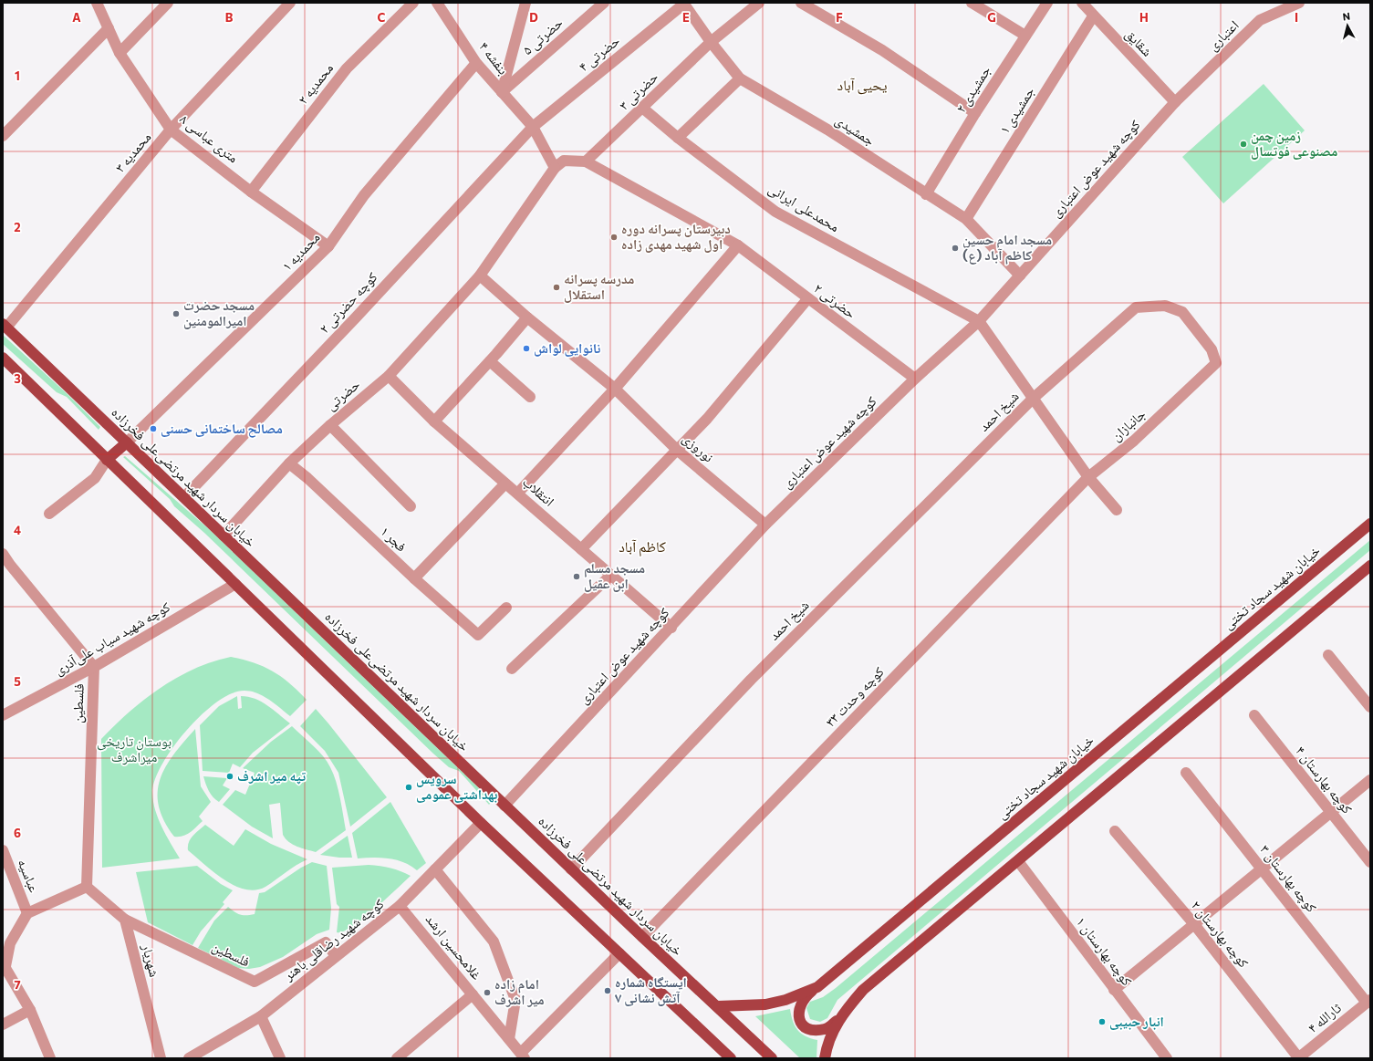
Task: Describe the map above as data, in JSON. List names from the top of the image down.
{
  "streets": {
    "main road": ["خیابان سردار شهید مرتضی‌علی فخرزاده", "خیابان شهید سجاد تختی"],
    "street": [
      "اعتباری",
      "حضرتی ۵",
      "شقایق",
      "حضرتی ۴",
      "بنفشه ۴",
      "محمدیه ۲",
      "جمشیدی ۲",
      "حضرتی ۳",
      "جمشیدی ۱",
      "جمشیدی",
      "۸ متری عباسی",
      "محمدیه ۳",
      "کوچه شهید عوض اعتباری",
      "محمدعلی ایرانی",
      "محمدیه ۱",
      "حضرتی ۲",
      "کوچه حضرتی ۲",
      "حضرتی",
      "شیخ احمد",
      "جانبازان",
      "نوروزی",
      "انتقلاب",
      "فجر ۱",
      "کوچه شهید سیاب علی‌آذری",
      "کوچه وحدت ۳۳",
      "فلسطین",
      "کوچه بهارستان ۴",
      "عباسیه",
      "کوچه بهارستان ۳",
      "کوچه بهارستان ۲",
      "کوچه شهید رضاقلی باهنر",
      "غلامحسین ارشد",
      "کوچه بهارستان ۱",
      "شهریار",
      "ثارالله ۴"
    ]
  },
  "crossings": [
    ["اعتباری", "شقایق"],
    ["اعتباری", "کوچه شهید عوض اعتباری"],
    ["حضرتی ۵", "بنفشه ۴"],
    ["شقایق", "جمشیدی ۱"],
    ["شقایق", "کوچه شهید عوض اعتباری"],
    ["حضرتی ۴", "بنفشه ۴"],
    ["حضرتی ۴", "جمشیدی"],
    ["حضرتی ۴", "کوچه حضرتی ۲"],
    ["بنفشه ۴", "محمدیه ۱"],
    ["بنفشه ۴", "کوچه حضرتی ۲"],
    ["بنفشه ۴", "حضرتی"],
    ["محمدیه ۲", "۸ متری عباسی"],
    ["جمشیدی ۲", "جمشیدی"],
    ["حضرتی ۳", "جمشیدی"],
    ["حضرتی ۳", "محمدعلی ایرانی"],
    ["حضرتی ۳", "حضرتی ۲"],
    ["جمشیدی ۱", "جمشیدی"],
    ["جمشیدی", "کوچه شهید عوض اعتباری"],
    ["۸ متری عباسی", "محمدیه ۳"],
    ["۸ متری عباسی", "محمدیه ۱"],
    ["محمدیه ۳", "خیابان سردار شهید مرتضی‌علی فخرزاده"],
    ["کوچه شهید عوض اعتباری", "محمدعلی ایرانی"],
    ["کوچه شهید عوض اعتباری", "حضرتی ۲"],
    ["کوچه شهید عوض اعتباری", "نوروزی"],
    ["کوچه شهید عوض اعتباری", "خیابان سردار شهید مرتضی‌علی فخرزاده"],
    ["کوچه شهید عوض اعتباری", "انتقلاب"],
    ["محمدیه ۱", "خیابان سردار شهید مرتضی‌علی فخرزاده"],
    ["کوچه حضرتی ۲", "خیابان سردار شهید مرتضی‌علی فخرزاده"],
    ["حضرتی", "نوروزی"],
    ["حضرتی", "خیابان سردار شهید مرتضی‌علی فخرزاده"],
    ["حضرتی", "انتقلاب"],
    ["حضرتی", "فجر ۱"],
    ["شیخ احمد", "جانبازان"],
    ["شیخ احمد", "خیابان سردار شهید مرتضی‌علی فخرزاده"],
    ["جانبازان", "کوچه وحدت ۳۳"],
    ["خیابان سردار شهید مرتضی‌علی فخرزاده", "خیابان شهید سجاد تختی"],
    ["خیابان سردار شهید مرتضی‌علی فخرزاده", "کوچه وحدت ۳۳"],
    ["کوچه شهید سیاب علی‌آذری", "فلسطین"],
    ["فلسطین", "کوچه شهید رضاقلی باهنر"],
    ["فلسطین", "شهریار"],
    ["کوچه بهارستان ۳", "ثارالله ۴"],
    ["کوچه بهارستان ۲", "ثارالله ۴"],
    ["کوچه شهید رضاقلی باهنر", "غلامحسین ارشد"]
  ],
  "districts": ["یحیی آباد", "کاظم آباد"],
  "parks": ["بوستان تاریخی میراشرف"],
  "places": [
    "زمین چمن مصنوعی فوتسال",
    "دبیرستان پسرانه دوره اول شهید مهدی زاده",
    "مسجد امام حسین (ع) کاظم آباد",
    "مدرسه پسرانه استقلال",
    "مسجد حضرت امیرالمومنین",
    "نانوایی لواش",
    "مصالح ساختمانی حسنی",
    "مسجد مسلم ابن عقیل",
    "تپه میر اشرف",
    "سرویس بهداشتی عمومی",
    "ایستگاه شماره ۷ آتش نشانی",
    "امام زاده میر اشرف",
    "انبار حبیبی"
  ],
  "north": "top",
  "grid": {
    "columns": [
      "A",
      "B",
      "C",
      "D",
      "E",
      "F",
      "G",
      "H",
      "I"
    ],
    "rows": [
      "1",
      "2",
      "3",
      "4",
      "5",
      "6",
      "7"
    ]
  }
}
